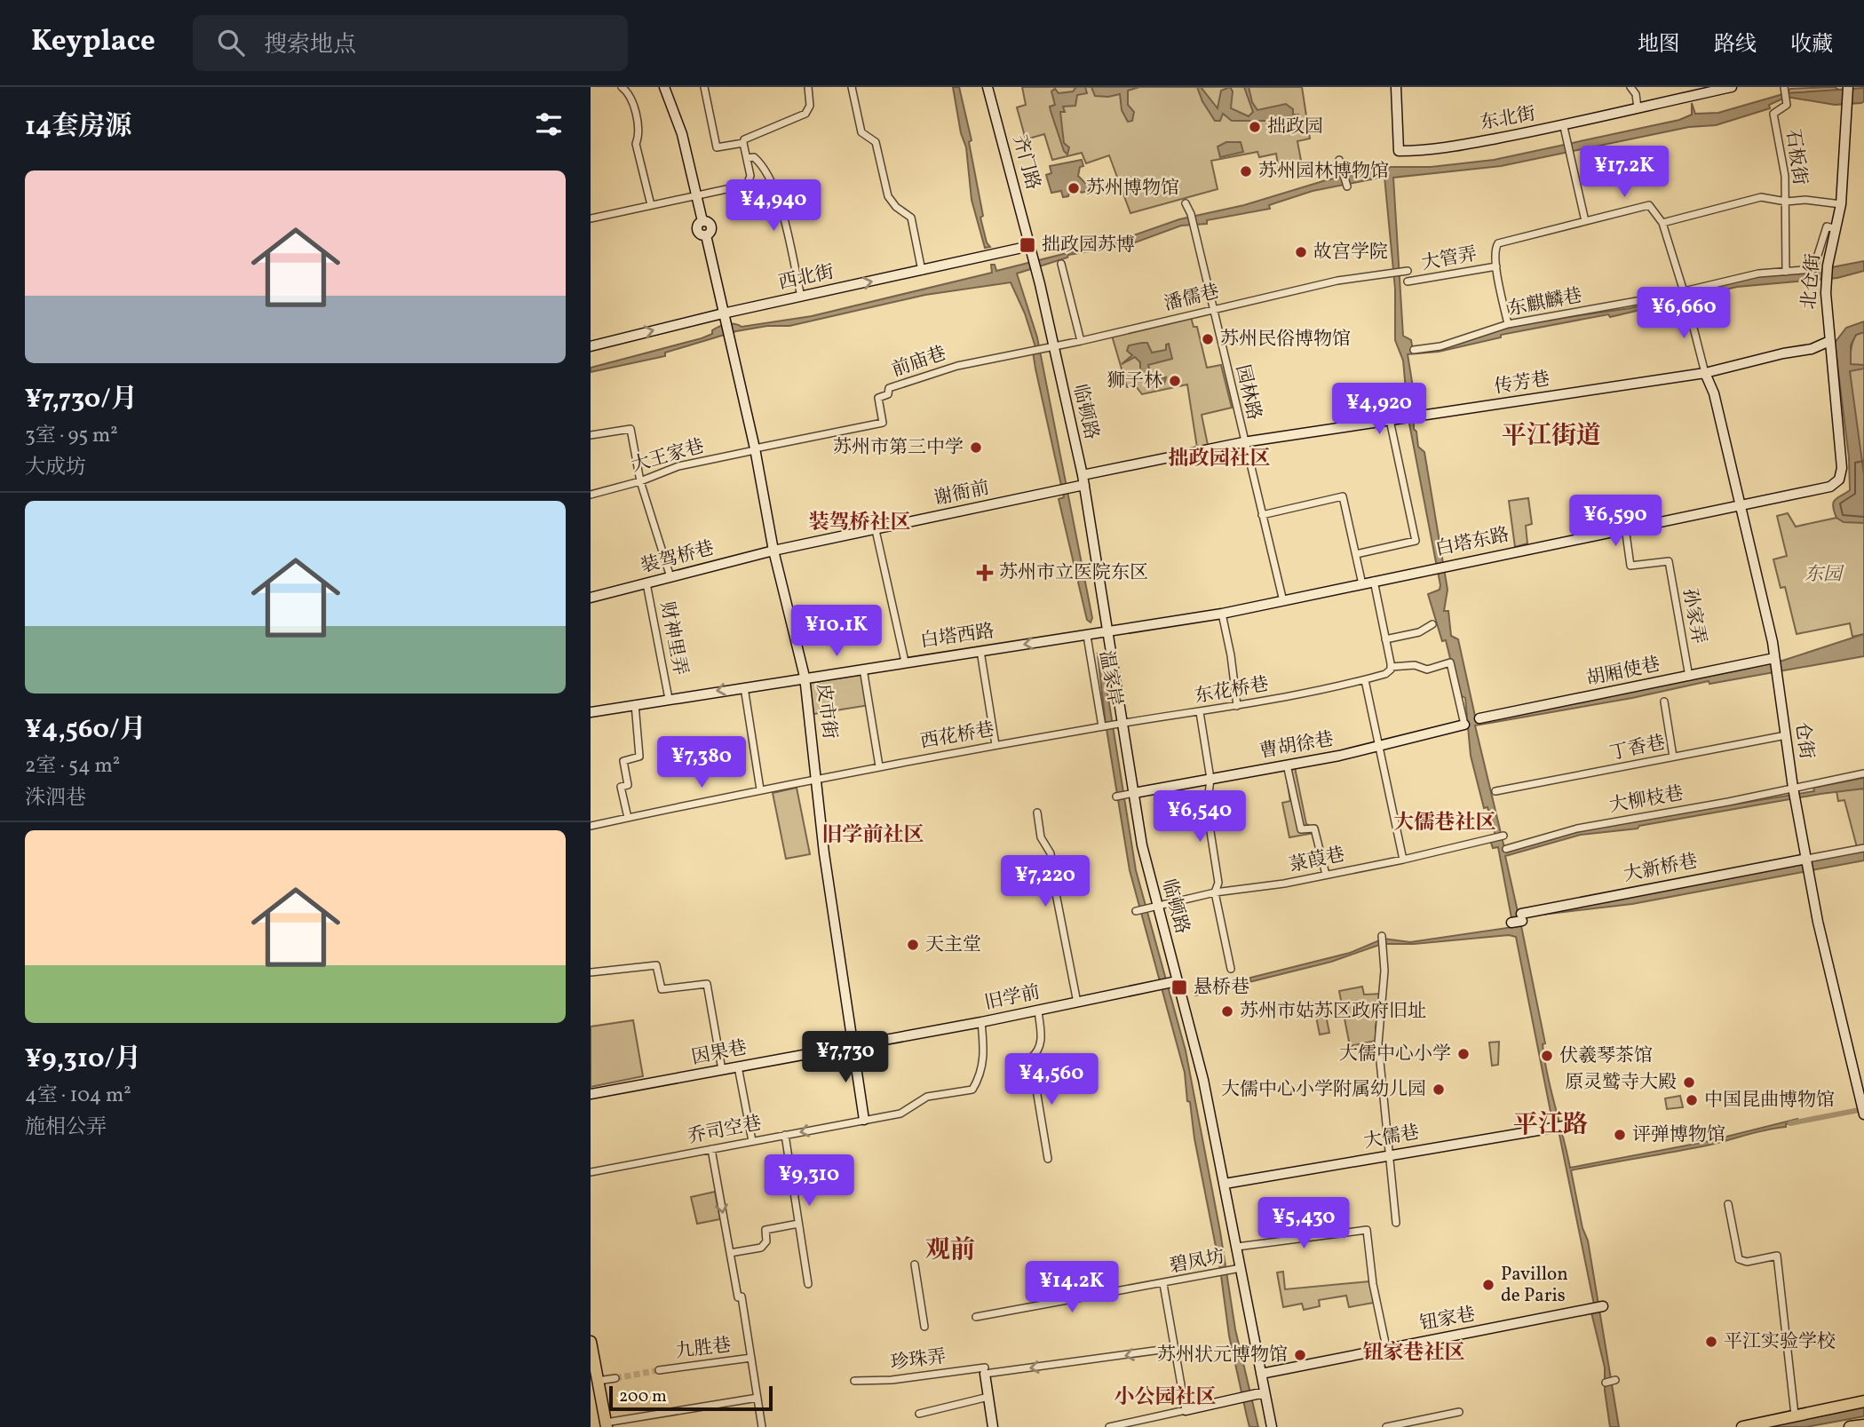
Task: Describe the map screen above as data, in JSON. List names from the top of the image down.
{
  "streets": {
    "street": [
      "东北街",
      "石板街",
      "齐门路",
      "大管弄",
      "西北街",
      "北仓街",
      "潘儒巷",
      "东麒麟巷",
      "前庙巷",
      "传芳巷",
      "园林路",
      "临顿路",
      "大王家巷",
      "谢衙前",
      "白塔东路",
      "装驾桥巷",
      "孙家弄",
      "白塔西路",
      "财神里弄",
      "胡厢使巷",
      "温家岸",
      "东花桥巷",
      "皮市街",
      "西花桥巷",
      "仓街",
      "曹胡徐巷",
      "丁香巷",
      "大柳枝巷",
      "菉葭巷",
      "大新桥巷",
      "旧学前",
      "因果巷",
      "乔司空巷",
      "大儒巷",
      "碧凤坊",
      "钮家巷",
      "九胜巷",
      "珍珠弄"
    ]
  },
  "crossings": [
    ["齐门路", "西北街"],
    ["齐门路", "临顿路"],
    ["西北街", "临顿路"],
    ["西北街", "皮市街"],
    ["北仓街", "东麒麟巷"],
    ["北仓街", "传芳巷"],
    ["北仓街", "白塔东路"],
    ["潘儒巷", "前庙巷"],
    ["潘儒巷", "园林路"],
    ["潘儒巷", "临顿路"],
    ["前庙巷", "临顿路"],
    ["前庙巷", "大王家巷"],
    ["前庙巷", "皮市街"],
    ["传芳巷", "园林路"],
    ["传芳巷", "谢衙前"],
    ["传芳巷", "仓街"],
    ["园林路", "谢衙前"],
    ["园林路", "白塔东路"],
    ["临顿路", "谢衙前"],
    ["临顿路", "白塔东路"],
    ["临顿路", "白塔西路"],
    ["临顿路", "东花桥巷"],
    ["临顿路", "曹胡徐巷"],
    ["临顿路", "菉葭巷"],
    ["临顿路", "旧学前"],
    ["临顿路", "大儒巷"],
    ["临顿路", "碧凤坊"],
    ["临顿路", "钮家巷"],
    ["大王家巷", "皮市街"],
    ["谢衙前", "装驾桥巷"],
    ["谢衙前", "皮市街"],
    ["白塔东路", "孙家弄"],
    ["白塔东路", "白塔西路"],
    ["白塔东路", "仓街"],
    ["装驾桥巷", "财神里弄"],
    ["装驾桥巷", "皮市街"],
    ["孙家弄", "胡厢使巷"],
    ["白塔西路", "财神里弄"],
    ["白塔西路", "温家岸"],
    ["白塔西路", "皮市街"],
    ["胡厢使巷", "仓街"],
    ["温家岸", "东花桥巷"],
    ["温家岸", "西花桥巷"],
    ["东花桥巷", "西花桥巷"],
    ["皮市街", "西花桥巷"],
    ["皮市街", "旧学前"],
    ["皮市街", "因果巷"],
    ["皮市街", "乔司空巷"],
    ["仓街", "丁香巷"],
    ["仓街", "大柳枝巷"],
    ["仓街", "大新桥巷"],
    ["旧学前", "因果巷"],
    ["旧学前", "乔司空巷"]
  ],
  "one_way": ["西北街", "白塔西路", "珍珠弄"],
  "districts": [
    "平江街道",
    "拙政园社区",
    "装驾桥社区",
    "大儒巷社区",
    "旧学前社区",
    "平江路",
    "观前",
    "钮家巷社区",
    "小公园社区"
  ],
  "parks": ["东园"],
  "places": {
    "other": [
      "拙政园",
      "苏州园林博物馆",
      "苏州博物馆",
      "故宫学院",
      "苏州民俗博物馆",
      "狮子林",
      "苏州市第三中学",
      "天主堂",
      "苏州市姑苏区政府旧址",
      "大儒中心小学",
      "伏羲琴茶馆",
      "原灵鹫寺大殿",
      "大儒中心小学附属幼儿园",
      "中国昆曲博物馆",
      "评弹博物馆",
      "Pavillon de Paris",
      "平江实验学校",
      "苏州状元博物馆"
    ],
    "transit": ["拙政园苏博", "悬桥巷"],
    "health": ["苏州市立医院东区"]
  },
  "scale_bar": "200 m",
  "page": {
    "header": "Keyplace",
    "search": "搜索地点",
    "nav": ["地图", "路线", "收藏"],
    "heading": "14套房源",
    "price": [
      "¥17.2K",
      "¥4,940",
      "¥6,660",
      "¥4,920",
      "¥6,590",
      "¥10.1K",
      "¥7,380",
      "¥6,540",
      "¥7,220",
      "¥7,730",
      "¥4,560",
      "¥9,310",
      "¥5,430",
      "¥14.2K"
    ],
    "list": [
      {
        "name": "¥7,730/月",
        "note": "3室 · 95 m² · 大成坊"
      },
      {
        "name": "¥4,560/月",
        "note": "2室 · 54 m² · 洙泗巷"
      },
      {
        "name": "¥9,310/月",
        "note": "4室 · 104 m² · 施相公弄"
      }
    ],
    "scale": "200 m"
  }
}
